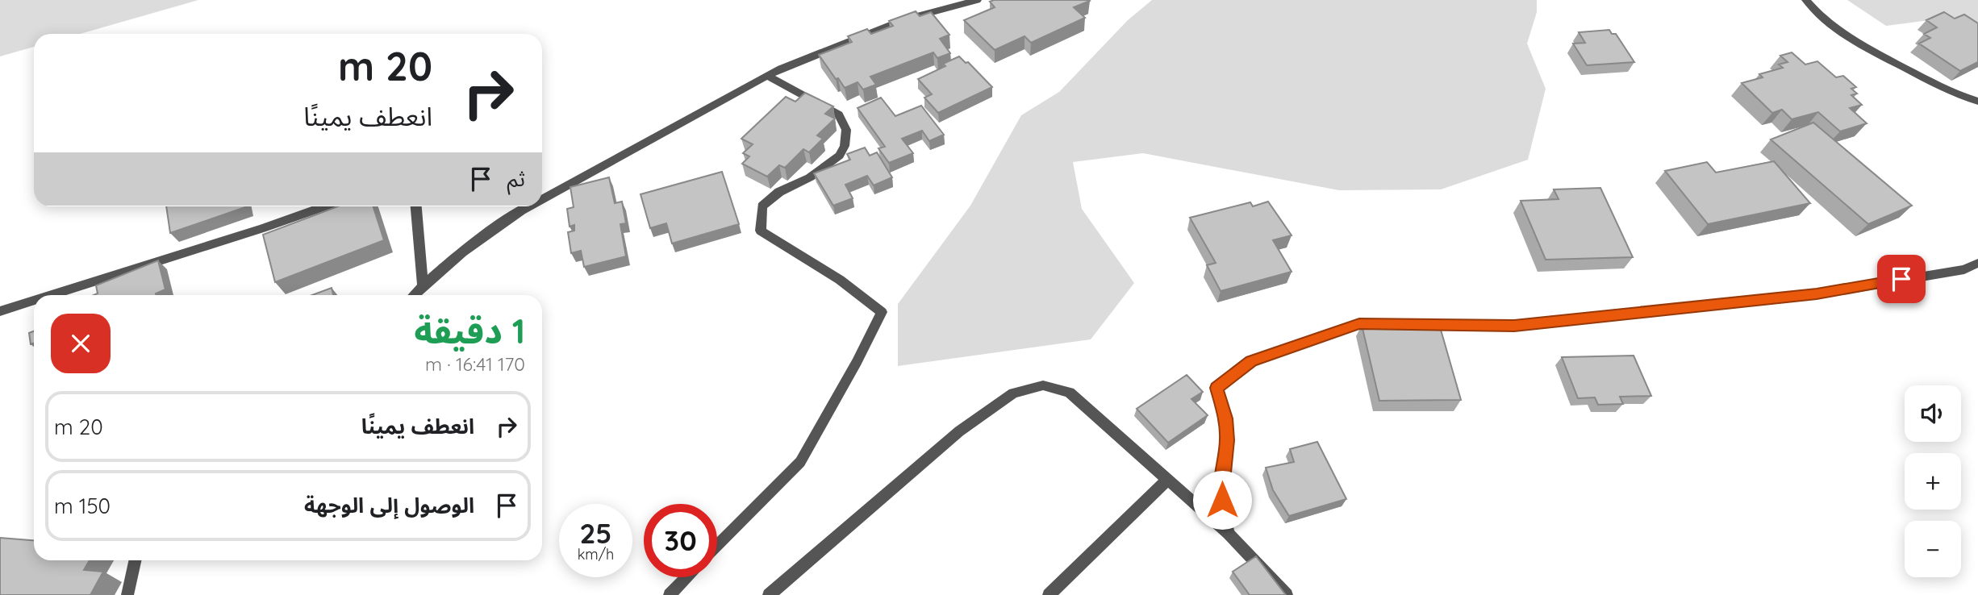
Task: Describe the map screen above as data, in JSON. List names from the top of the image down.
{
  "page": {
    "turn": ["20 m", "انعطف يمينًا"],
    "then": "ثم",
    "heading": ["1 دقيقة", "170 m · 16:41"],
    "map_buttons": ["+", "−"],
    "list": [
      {
        "name": "انعطف يمينًا",
        "value": "20 m"
      },
      {
        "name": "الوصول إلى الوجهة",
        "value": "150 m"
      }
    ],
    "speed": "25 km/h",
    "limit": "30"
  }
}
